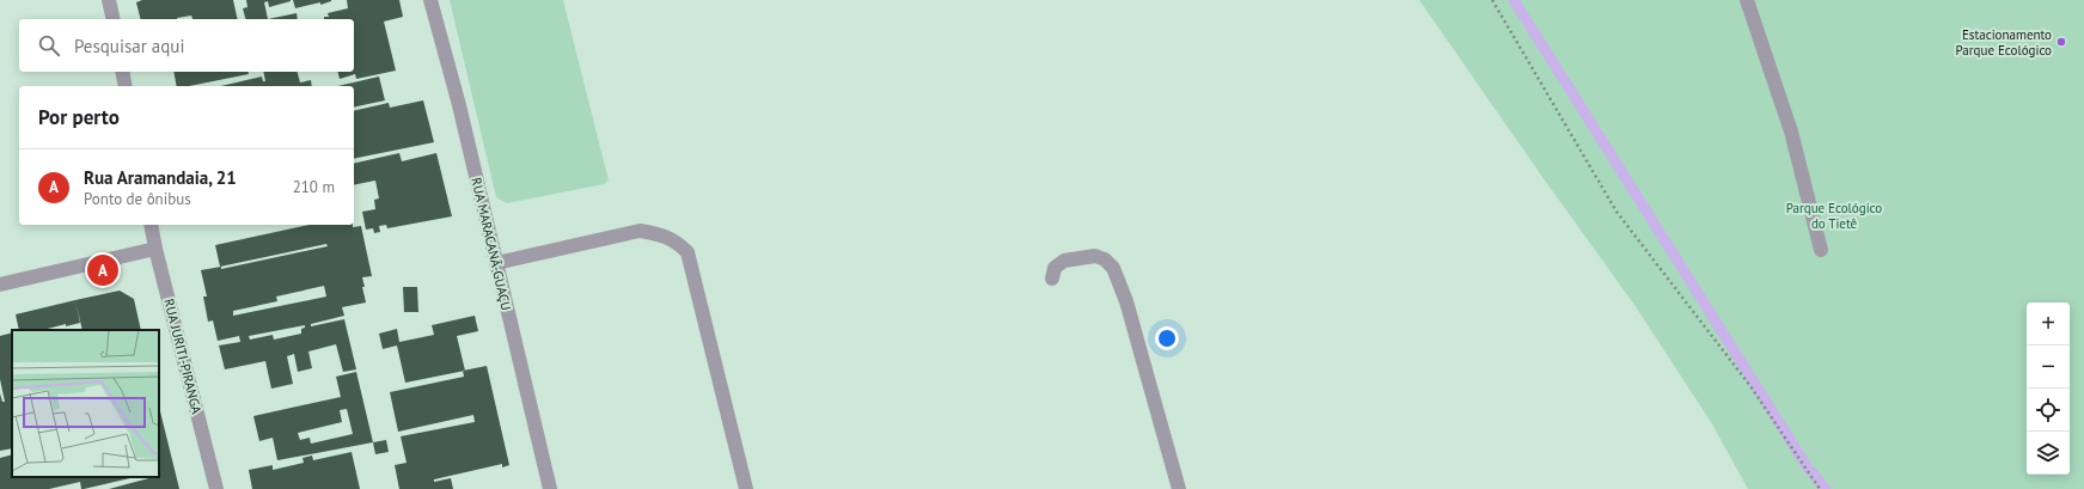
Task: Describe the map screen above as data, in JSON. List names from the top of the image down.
{
  "streets": {
    "street": ["RUA MARACANÃ-GUAÇU", "RUA JURITI-PIRANGA"]
  },
  "parks": ["Parque Ecológico do Tietê"],
  "places": ["Estacionamento Parque Ecológico"],
  "page": {
    "search": "Pesquisar aqui",
    "heading": "Por perto",
    "list": [
      {
        "mark": "A",
        "name": "Rua Aramandaia, 21",
        "note": "Ponto de ônibus",
        "value": "210 m"
      }
    ],
    "pins": "A",
    "map_buttons": ["+", "−"]
  }
}
